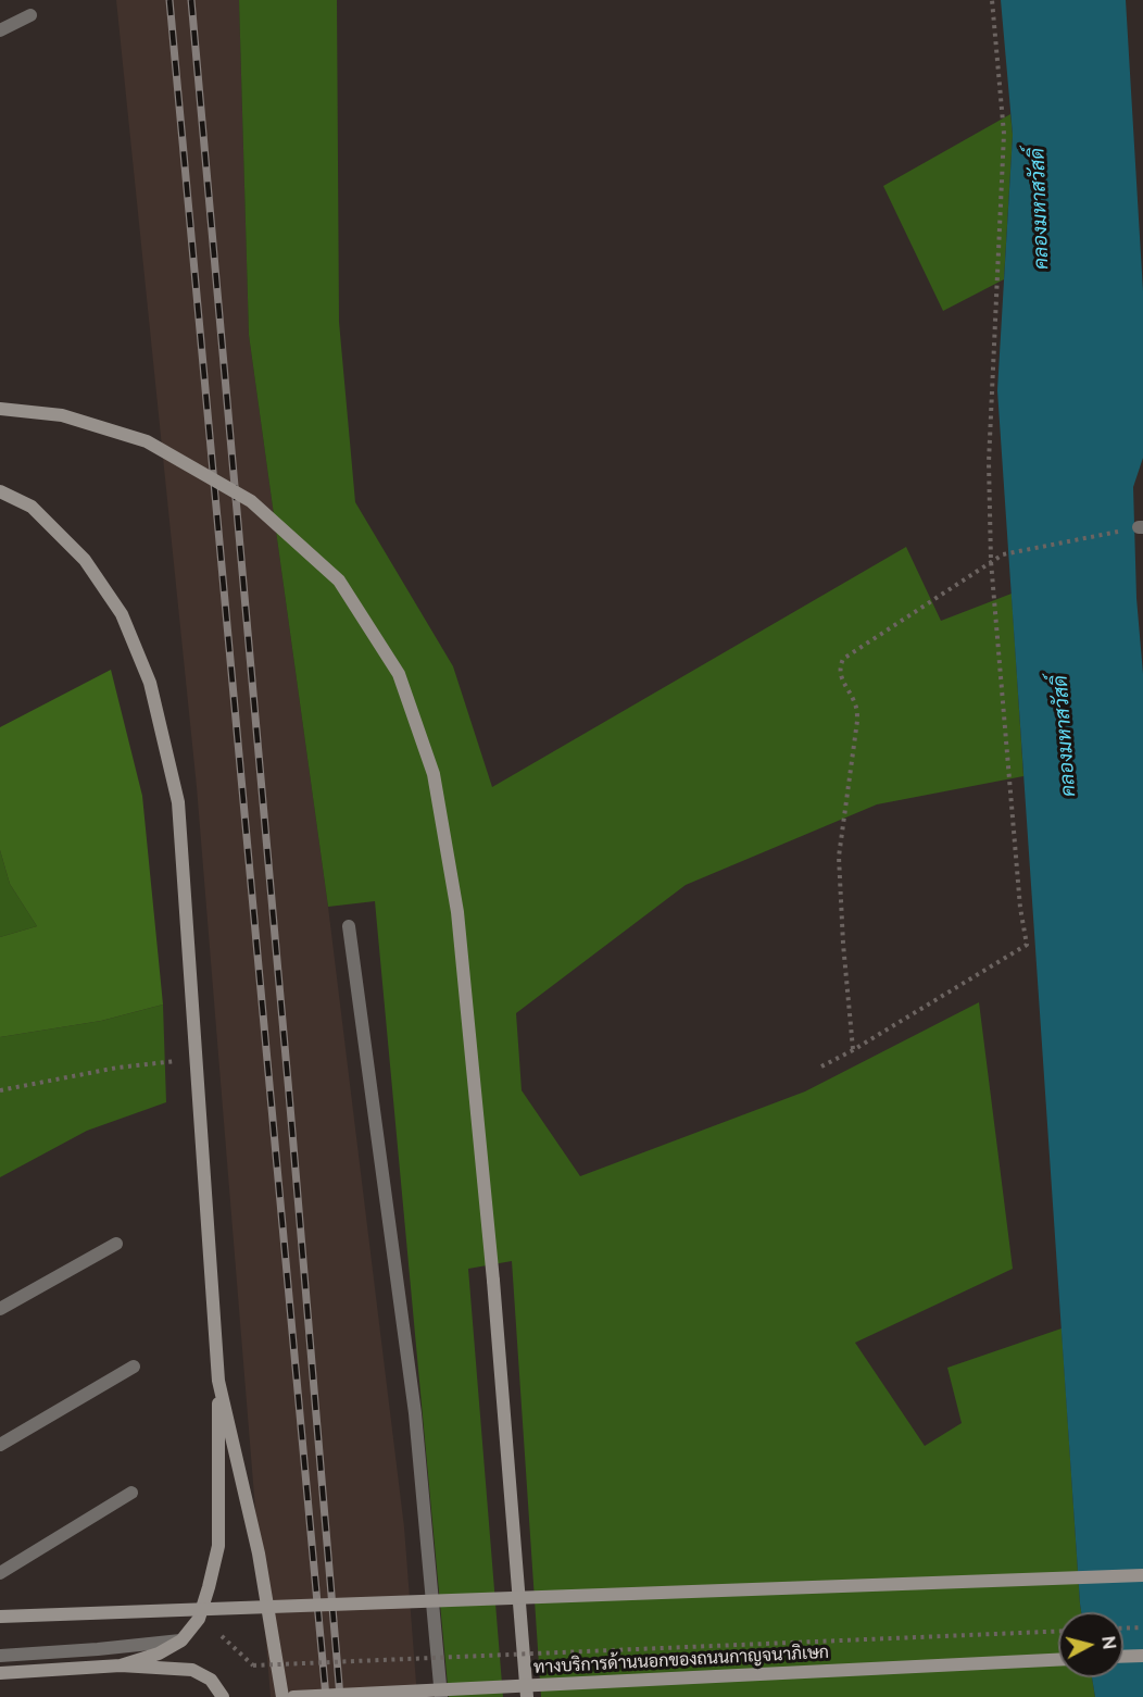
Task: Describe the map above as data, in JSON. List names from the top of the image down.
{
  "streets": {
    "main road": ["ทางบริการด้านนอกของถนนกาญจนาภิเษก"]
  },
  "water": ["คลองมหาสวัสดิ์"],
  "north": "right"
}
